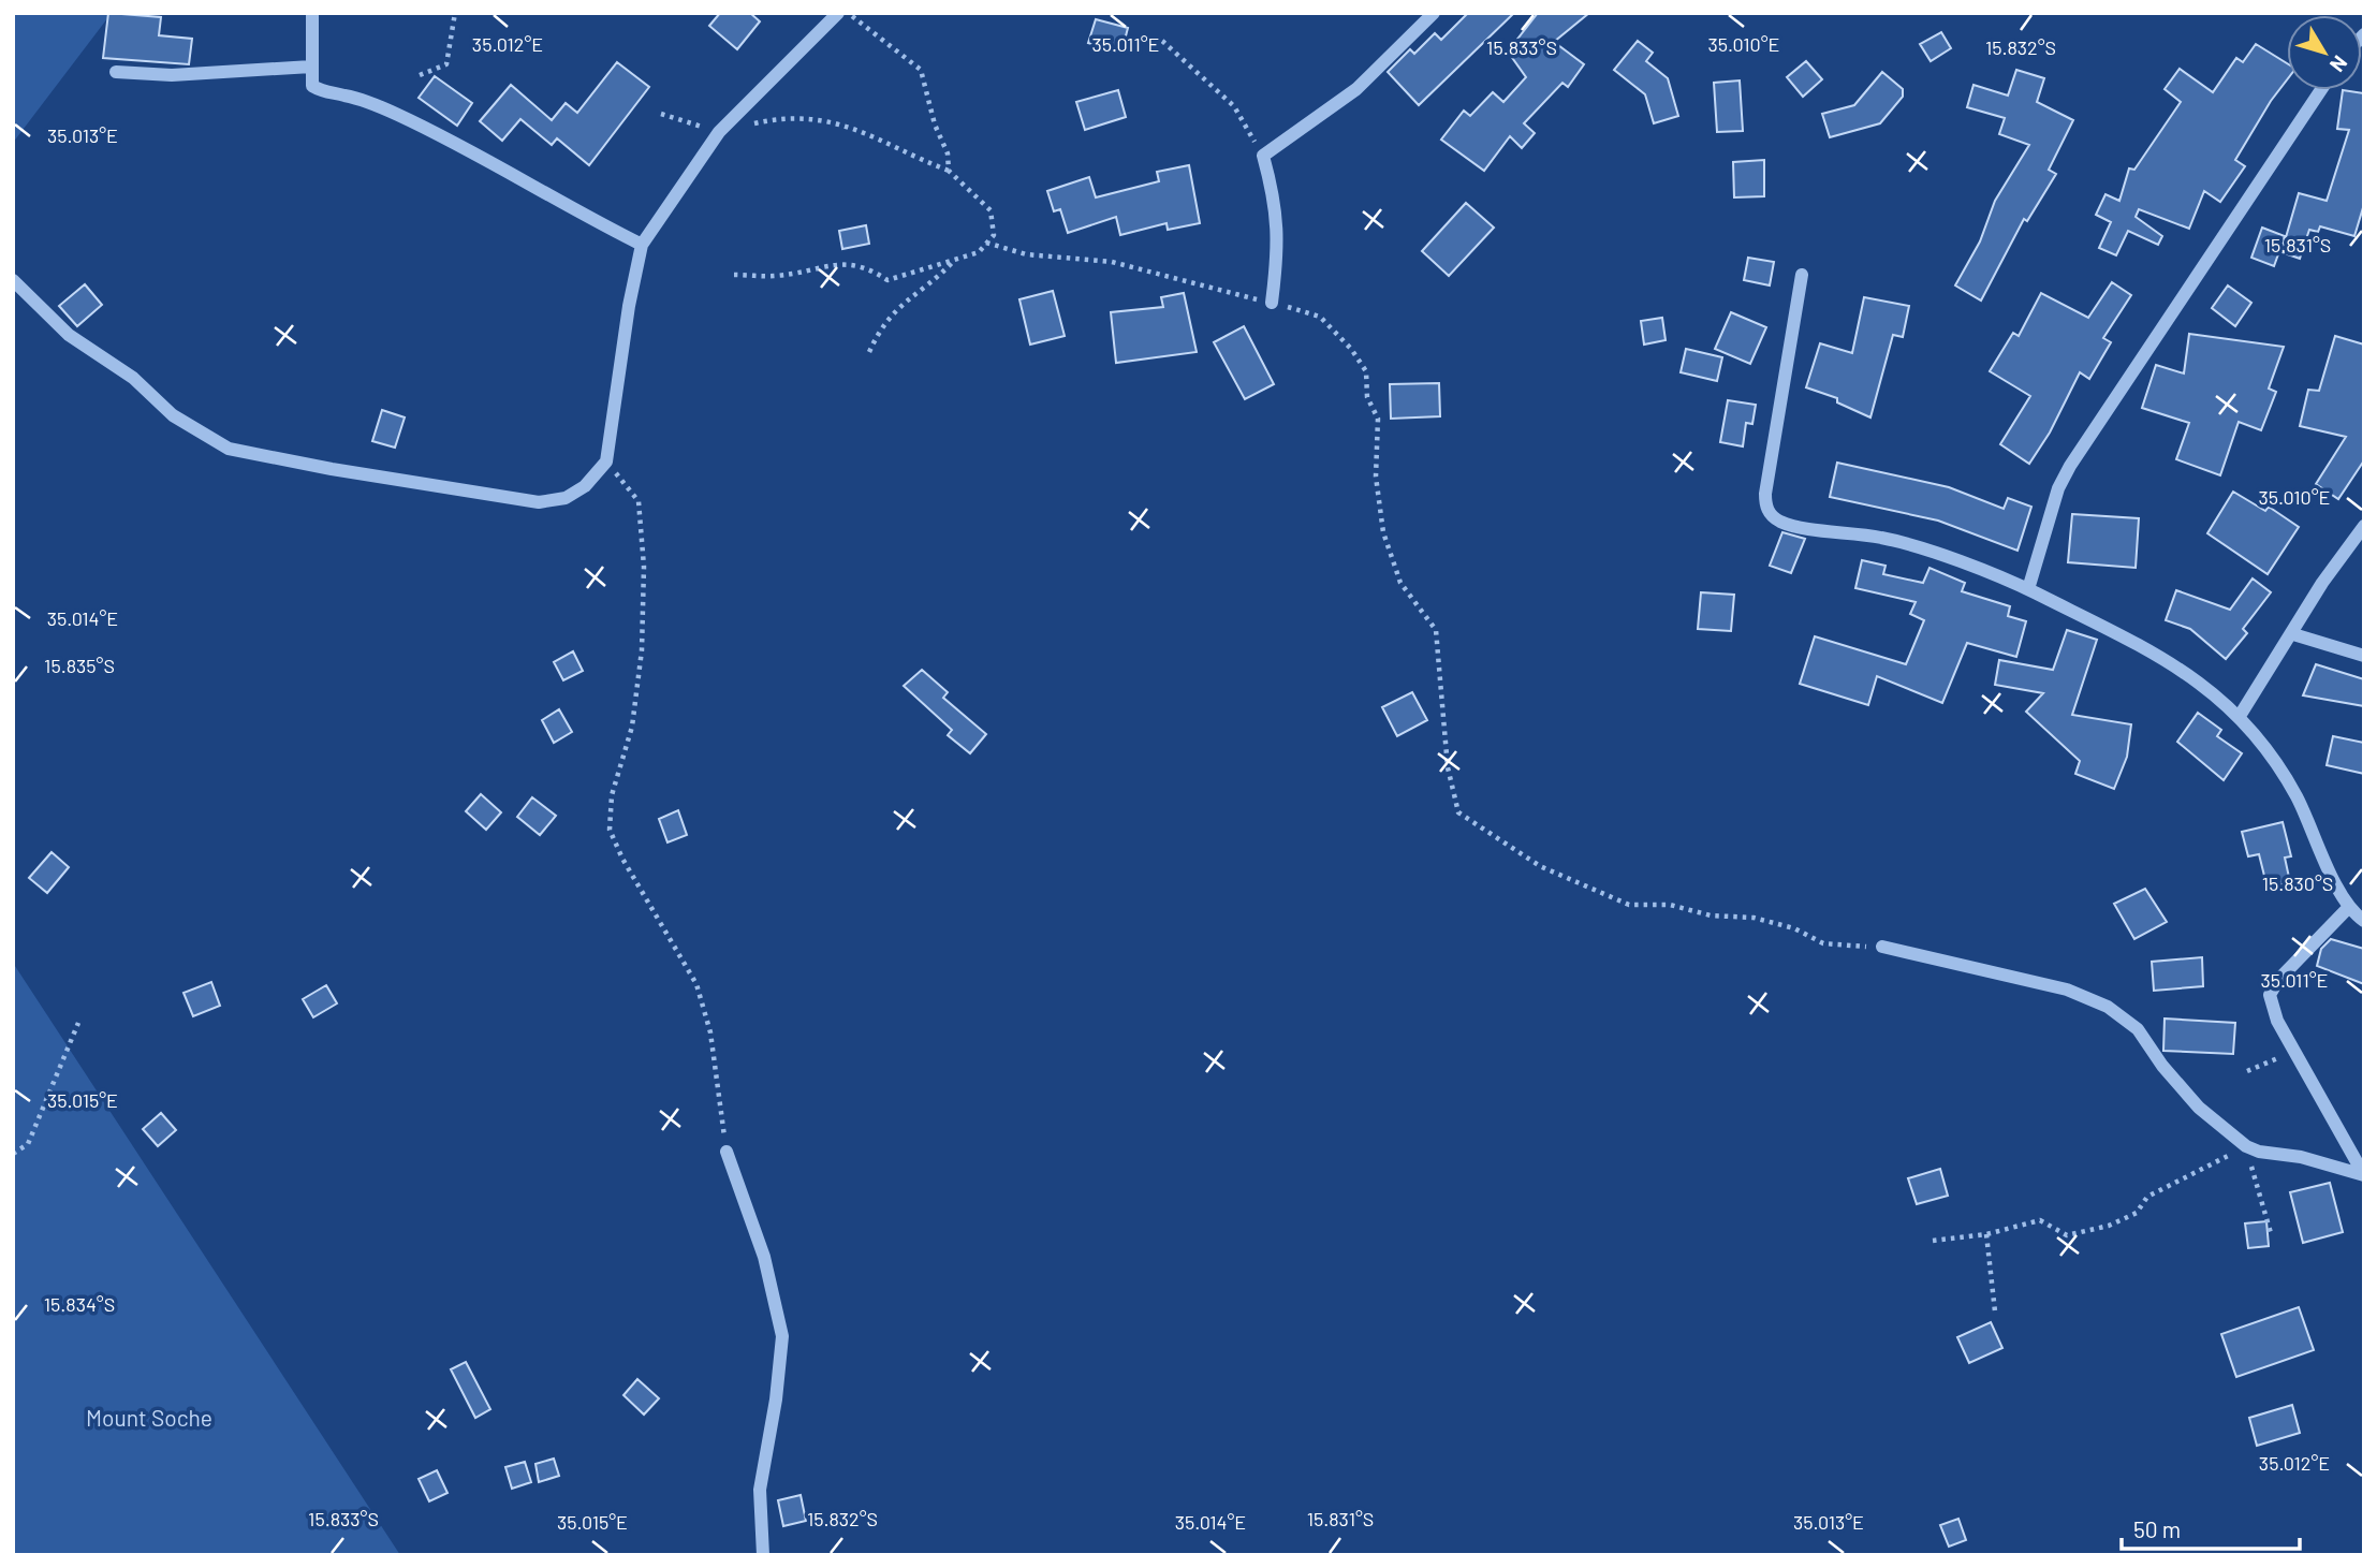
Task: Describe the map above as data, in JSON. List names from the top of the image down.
{
  "parks": ["Mount Soche"],
  "scale_bar": "50 m",
  "north": "bottom right",
  "coordinates": [
    "35.012°E",
    "35.011°E",
    "35.010°E",
    "15.833°S",
    "15.832°S",
    "35.013°E",
    "15.831°S",
    "35.014°E",
    "15.835°S",
    "15.830°S",
    "35.015°E",
    "15.834°S"
  ]
}
